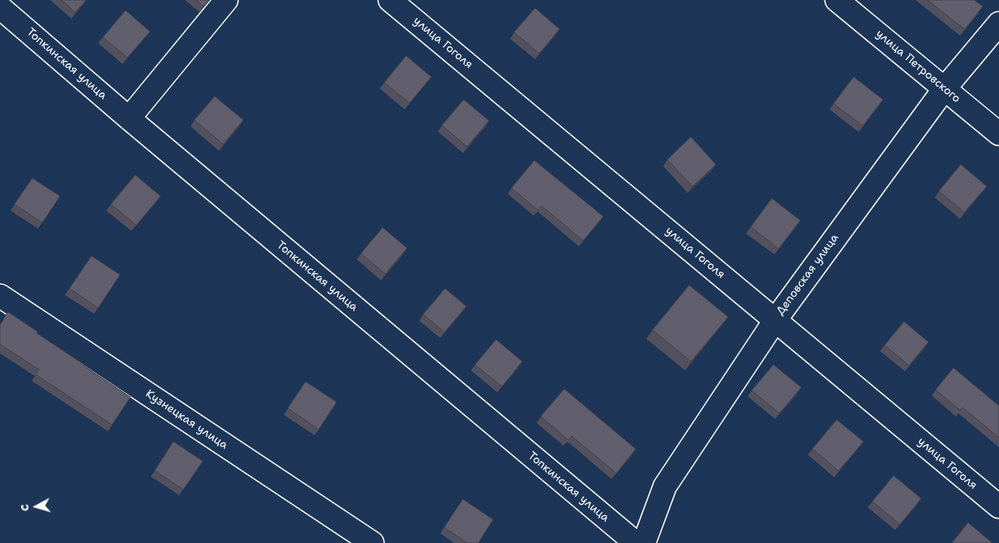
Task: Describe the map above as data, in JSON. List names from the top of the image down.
{
  "streets": {
    "street": [
      "улица Гоголя",
      "Топкинская улица",
      "улица Петровского",
      "Деповская улица",
      "Кузнецкая улица"
    ]
  },
  "crossings": [
    ["улица Гоголя", "Деповская улица"],
    ["улица Петровского", "Деповская улица"]
  ],
  "north": "left"
}
